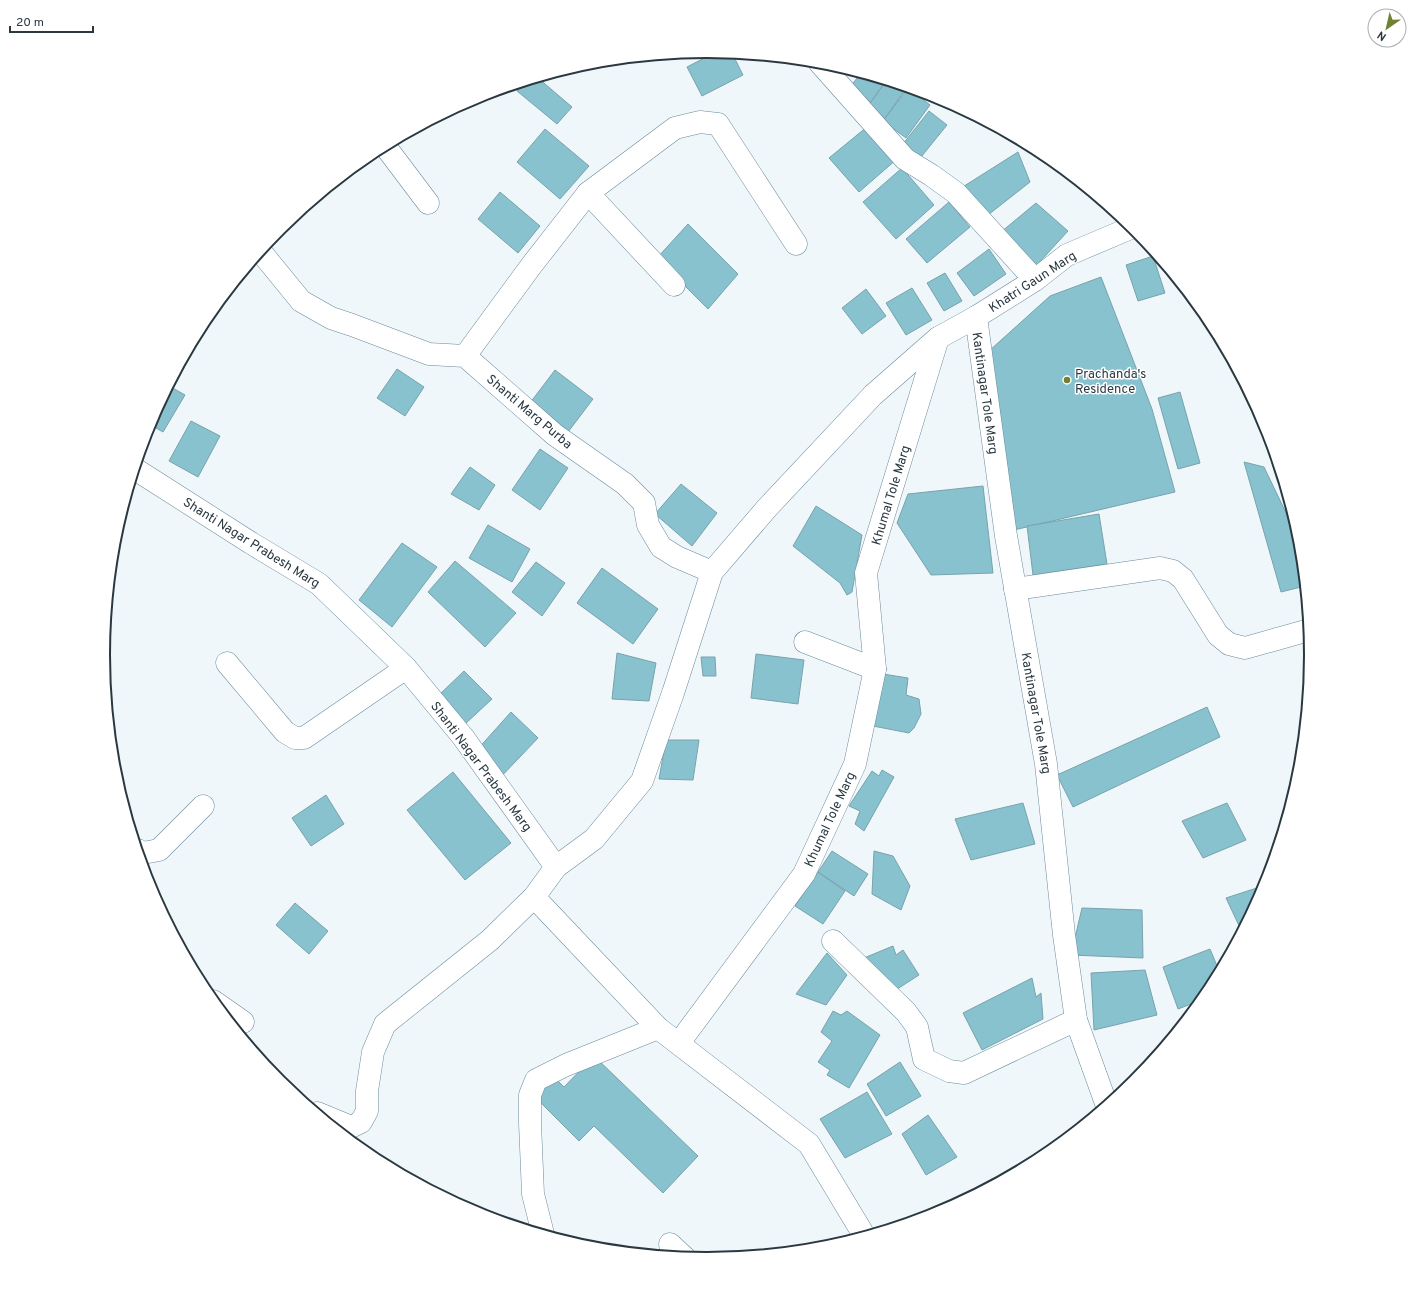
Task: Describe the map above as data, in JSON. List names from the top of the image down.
{
  "streets": {
    "street": [
      "Khatri Gaun Marg",
      "Kantinagar Tole Marg",
      "Shanti Marg Purba",
      "Khumal Tole Marg",
      "Shanti Nagar Prabesh Marg"
    ]
  },
  "crossings": [
    ["Khatri Gaun Marg", "Kantinagar Tole Marg"]
  ],
  "places": ["Prachanda's Residence"],
  "scale_bar": "20 m",
  "north": "bottom left"
}
